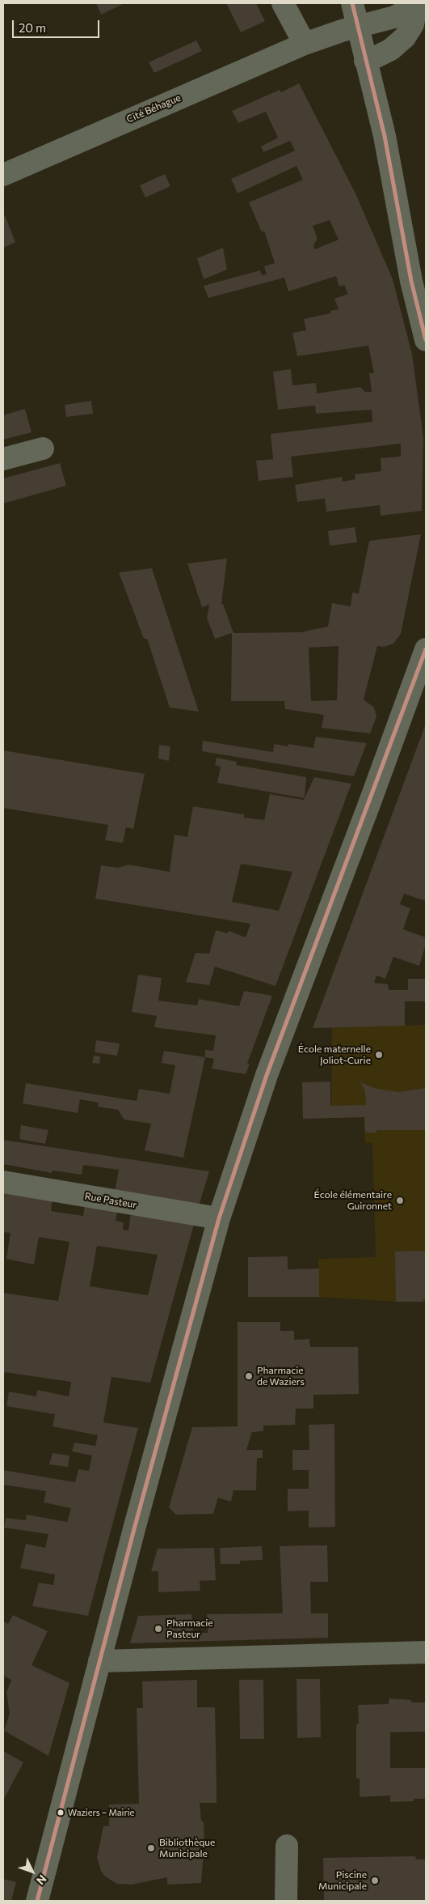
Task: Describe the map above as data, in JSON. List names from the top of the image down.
{
  "streets": {
    "street": ["Cité Béhague", "Rue Pasteur"]
  },
  "places": [
    "École maternelle Joliot-Curie",
    "École élémentaire Guironnet",
    "Pharmacie de Waziers",
    "Pharmacie Pasteur",
    "Waziers – Mairie",
    "Bibliothèque Municipale",
    "Piscine Municipale"
  ],
  "scale_bar": "20 m",
  "north": "bottom right"
}
